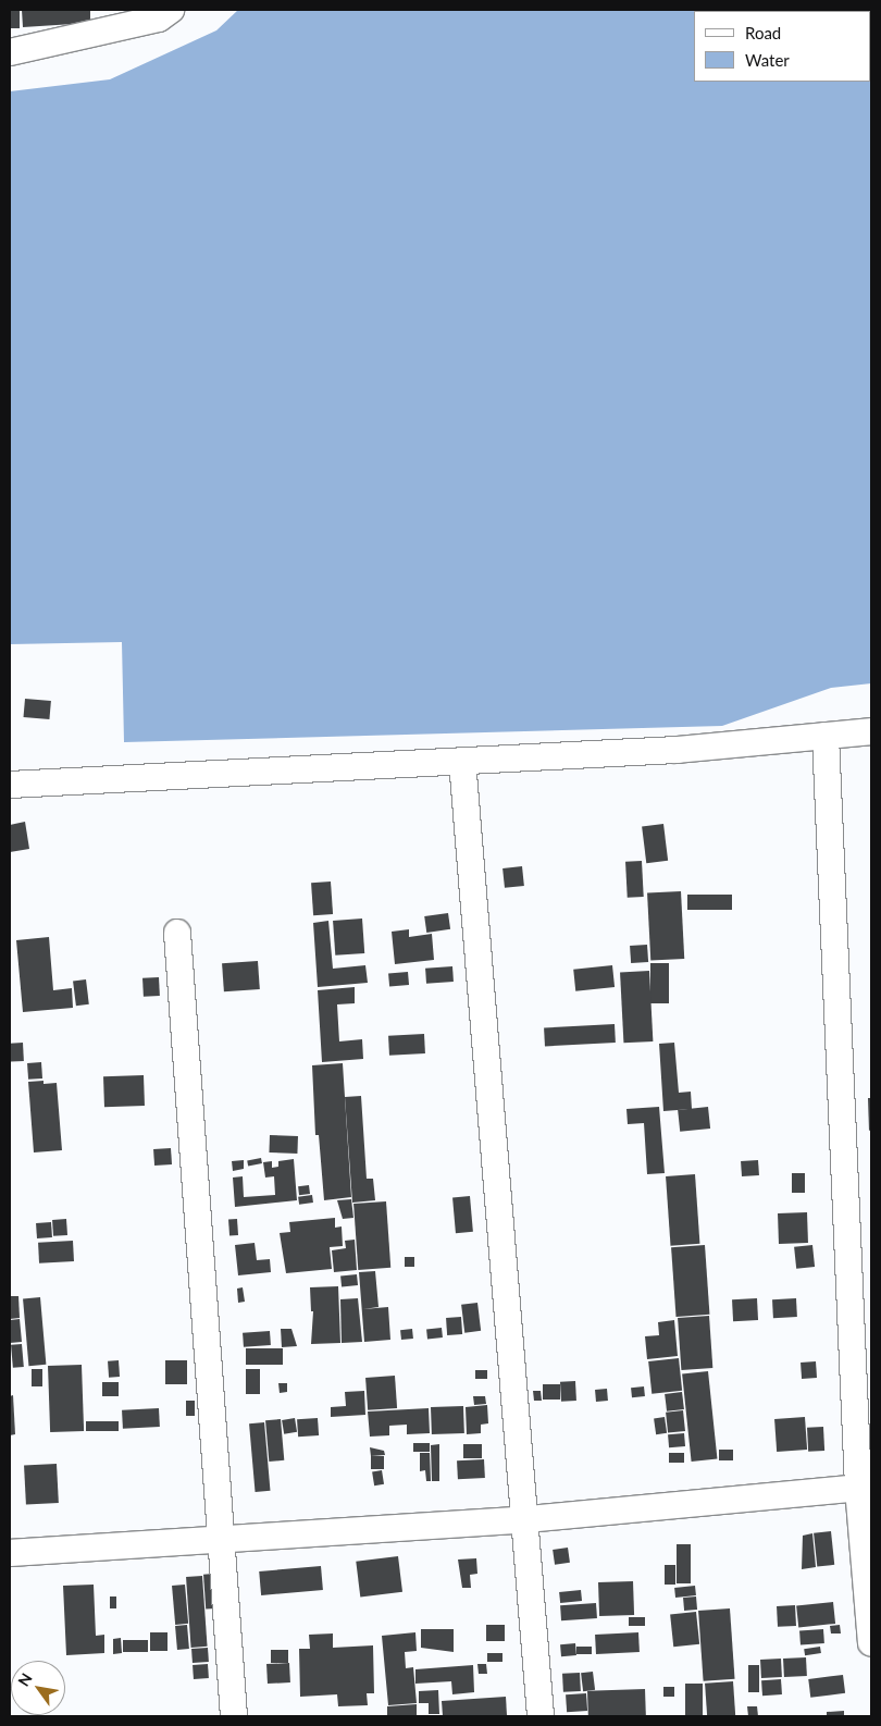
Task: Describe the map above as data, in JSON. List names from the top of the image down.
{
  "legend": ["Road", "Water"],
  "north": "top left"
}
